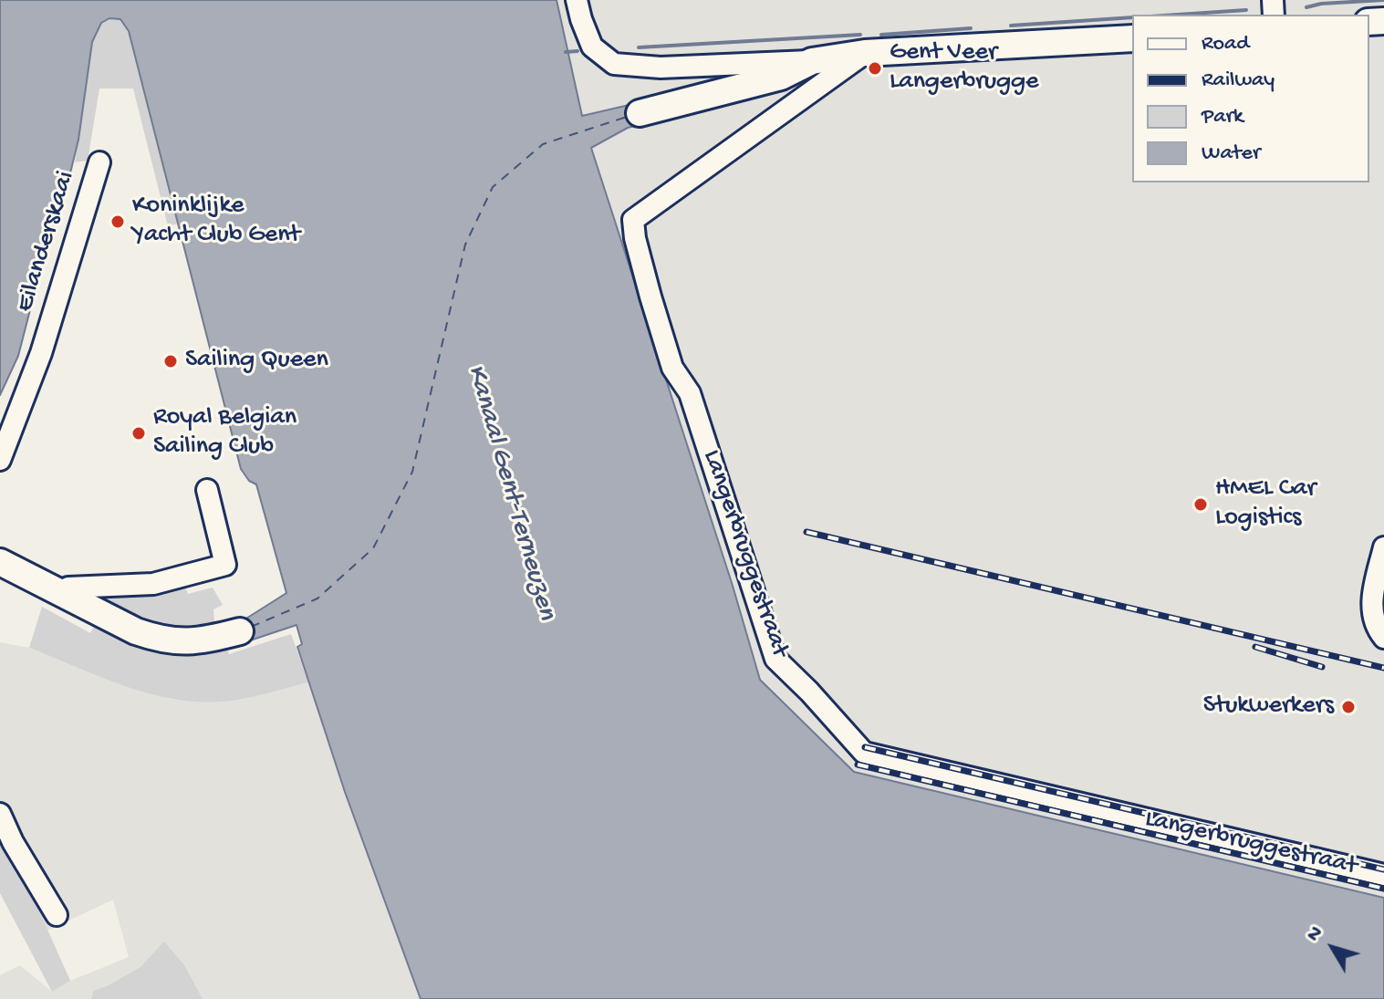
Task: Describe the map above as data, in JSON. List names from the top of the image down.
{
  "streets": {
    "street": ["Eilanderskaai", "Langerbruggestraat"]
  },
  "water": ["Kanaal Gent-Terneuzen"],
  "places": [
    "Gent Veer Langerbrugge",
    "Koninklijke Yacht Club Gent",
    "Sailing Queen",
    "Royal Belgian Sailing Club",
    "HMEL Car Logistics",
    "Stukwerkers"
  ],
  "legend": [
    "Road",
    "Railway",
    "Park",
    "Water"
  ],
  "north": "top left"
}
